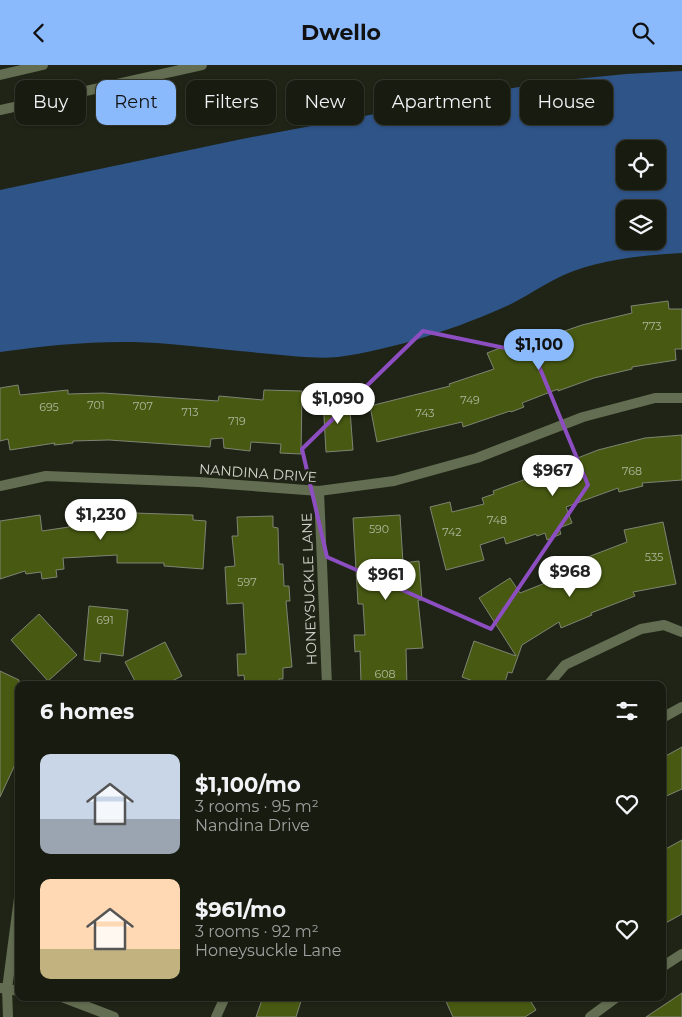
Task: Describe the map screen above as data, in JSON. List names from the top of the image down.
{
  "streets": {
    "street": ["NANDINA DRIVE", "HONEYSUCKLE LANE"]
  },
  "crossings": [
    ["NANDINA DRIVE", "HONEYSUCKLE LANE"]
  ],
  "house_numbers": [
    "773",
    "749",
    "701",
    "707",
    "695",
    "713",
    "743",
    "719",
    "768",
    "748",
    "590",
    "742",
    "535",
    "597",
    "691",
    "608"
  ],
  "page": {
    "header": "Dwello",
    "chip": [
      "Buy",
      "Rent",
      "Filters",
      "New",
      "Apartment",
      "House"
    ],
    "price": [
      "$1,100",
      "$1,090",
      "$967",
      "$1,230",
      "$968",
      "$961"
    ],
    "heading": "6 homes",
    "list": [
      {
        "name": "$1,100/mo",
        "note": "3 rooms · 95 m² · Nandina Drive"
      },
      {
        "name": "$961/mo",
        "note": "3 rooms · 92 m² · Honeysuckle Lane"
      }
    ]
  }
}
